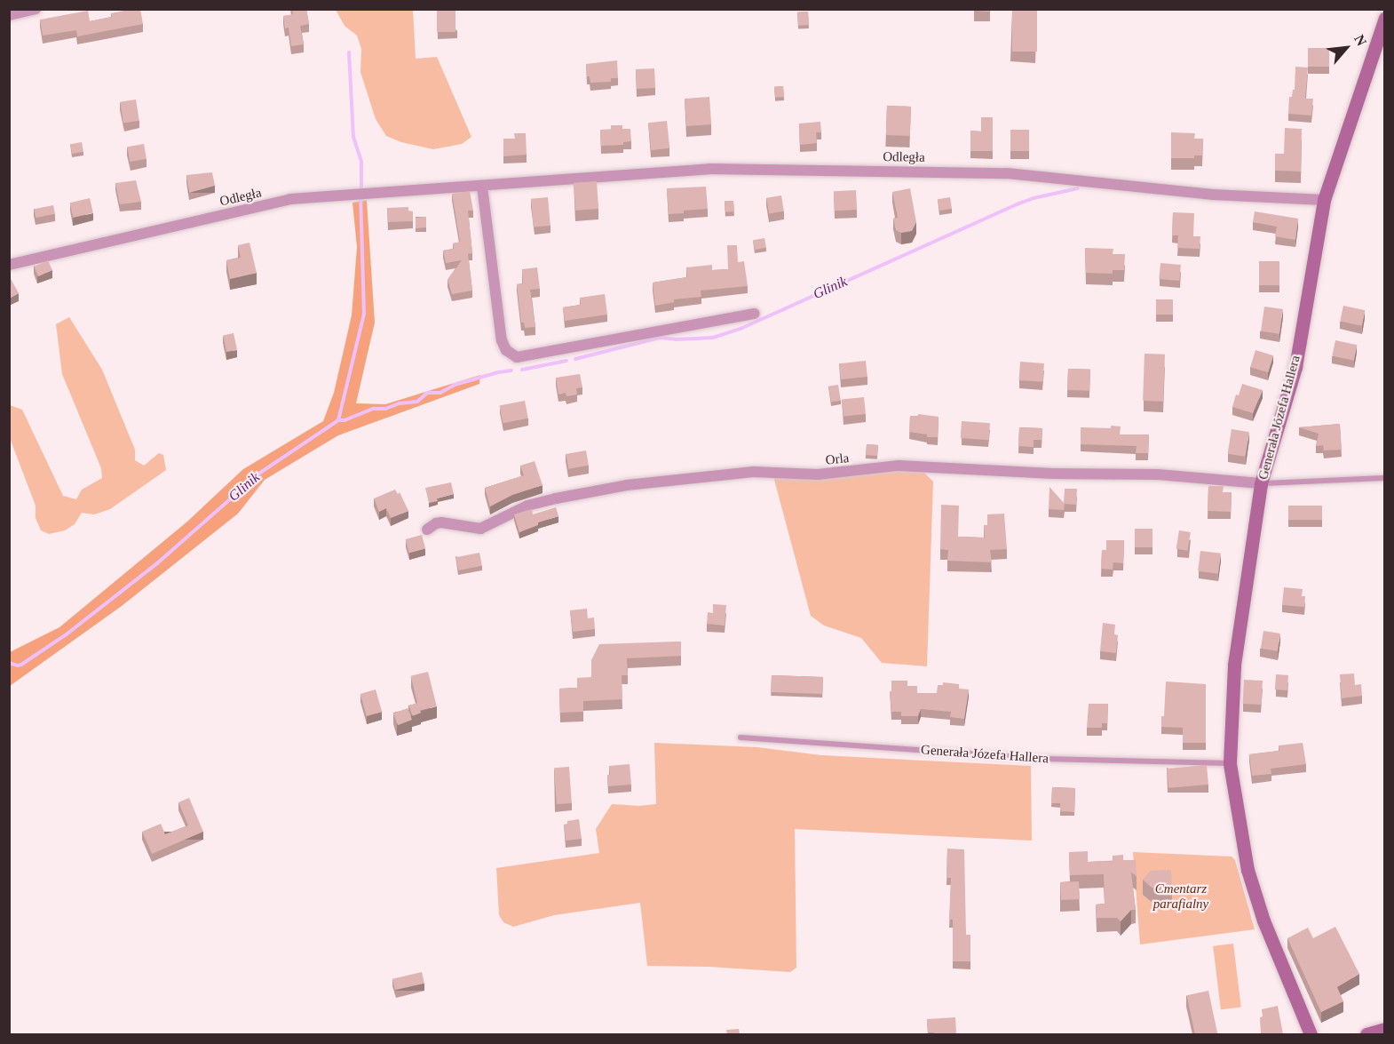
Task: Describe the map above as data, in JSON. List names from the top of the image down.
{
  "streets": {
    "street": ["Odległa", "Generała Józefa Hallera", "Orla"]
  },
  "crossings": [
    ["Odległa", "Generała Józefa Hallera"],
    ["Generała Józefa Hallera", "Orla"]
  ],
  "water": ["Glinik"],
  "parks": ["Cmentarz parafialny"],
  "north": "top right"
}
